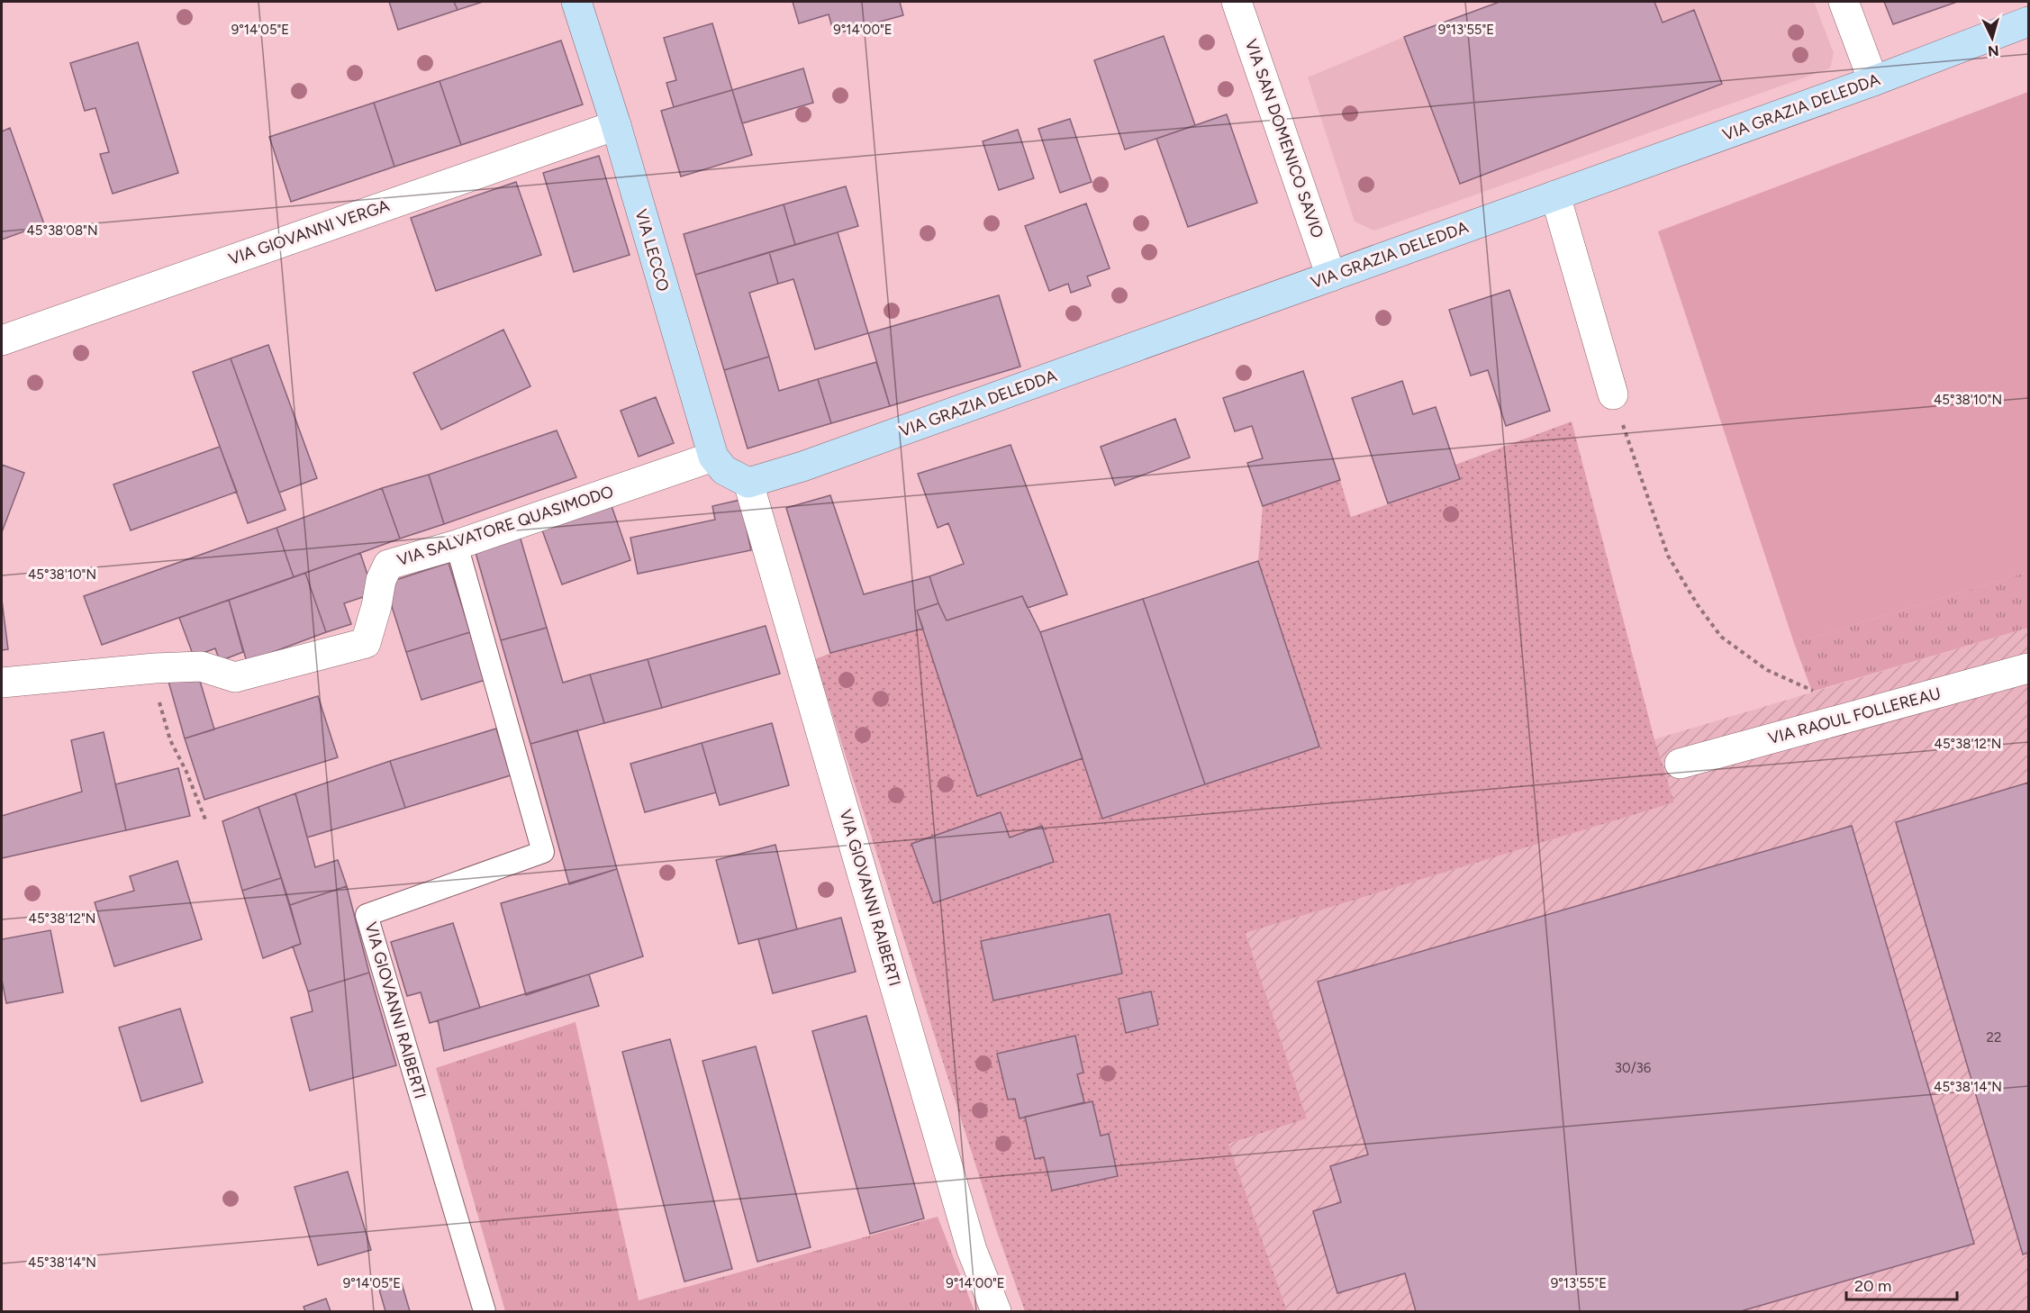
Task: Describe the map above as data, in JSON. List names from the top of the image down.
{
  "streets": {
    "street": [
      "VIA GRAZIA DELEDDA",
      "VIA SAN DOMENICO SAVIO",
      "VIA GIOVANNI VERGA",
      "VIA LECCO",
      "VIA SALVATORE QUASIMODO",
      "VIA RAOUL FOLLEREAU",
      "VIA GIOVANNI RAIBERTI"
    ]
  },
  "crossings": [
    ["VIA GRAZIA DELEDDA", "VIA SAN DOMENICO SAVIO"],
    ["VIA GRAZIA DELEDDA", "VIA GIOVANNI RAIBERTI"],
    ["VIA GIOVANNI VERGA", "VIA LECCO"],
    ["VIA LECCO", "VIA SALVATORE QUASIMODO"],
    ["VIA SALVATORE QUASIMODO", "VIA GIOVANNI RAIBERTI"]
  ],
  "house_numbers": ["22", "30/36"],
  "scale_bar": "20 m",
  "north": "bottom",
  "coordinates": [
    "9°14'05\"E",
    "9°14'00\"E",
    "9°13'55\"E",
    "45°38'08\"N",
    "45°38'10\"N",
    "45°38'12\"N",
    "45°38'14\"N"
  ]
}
